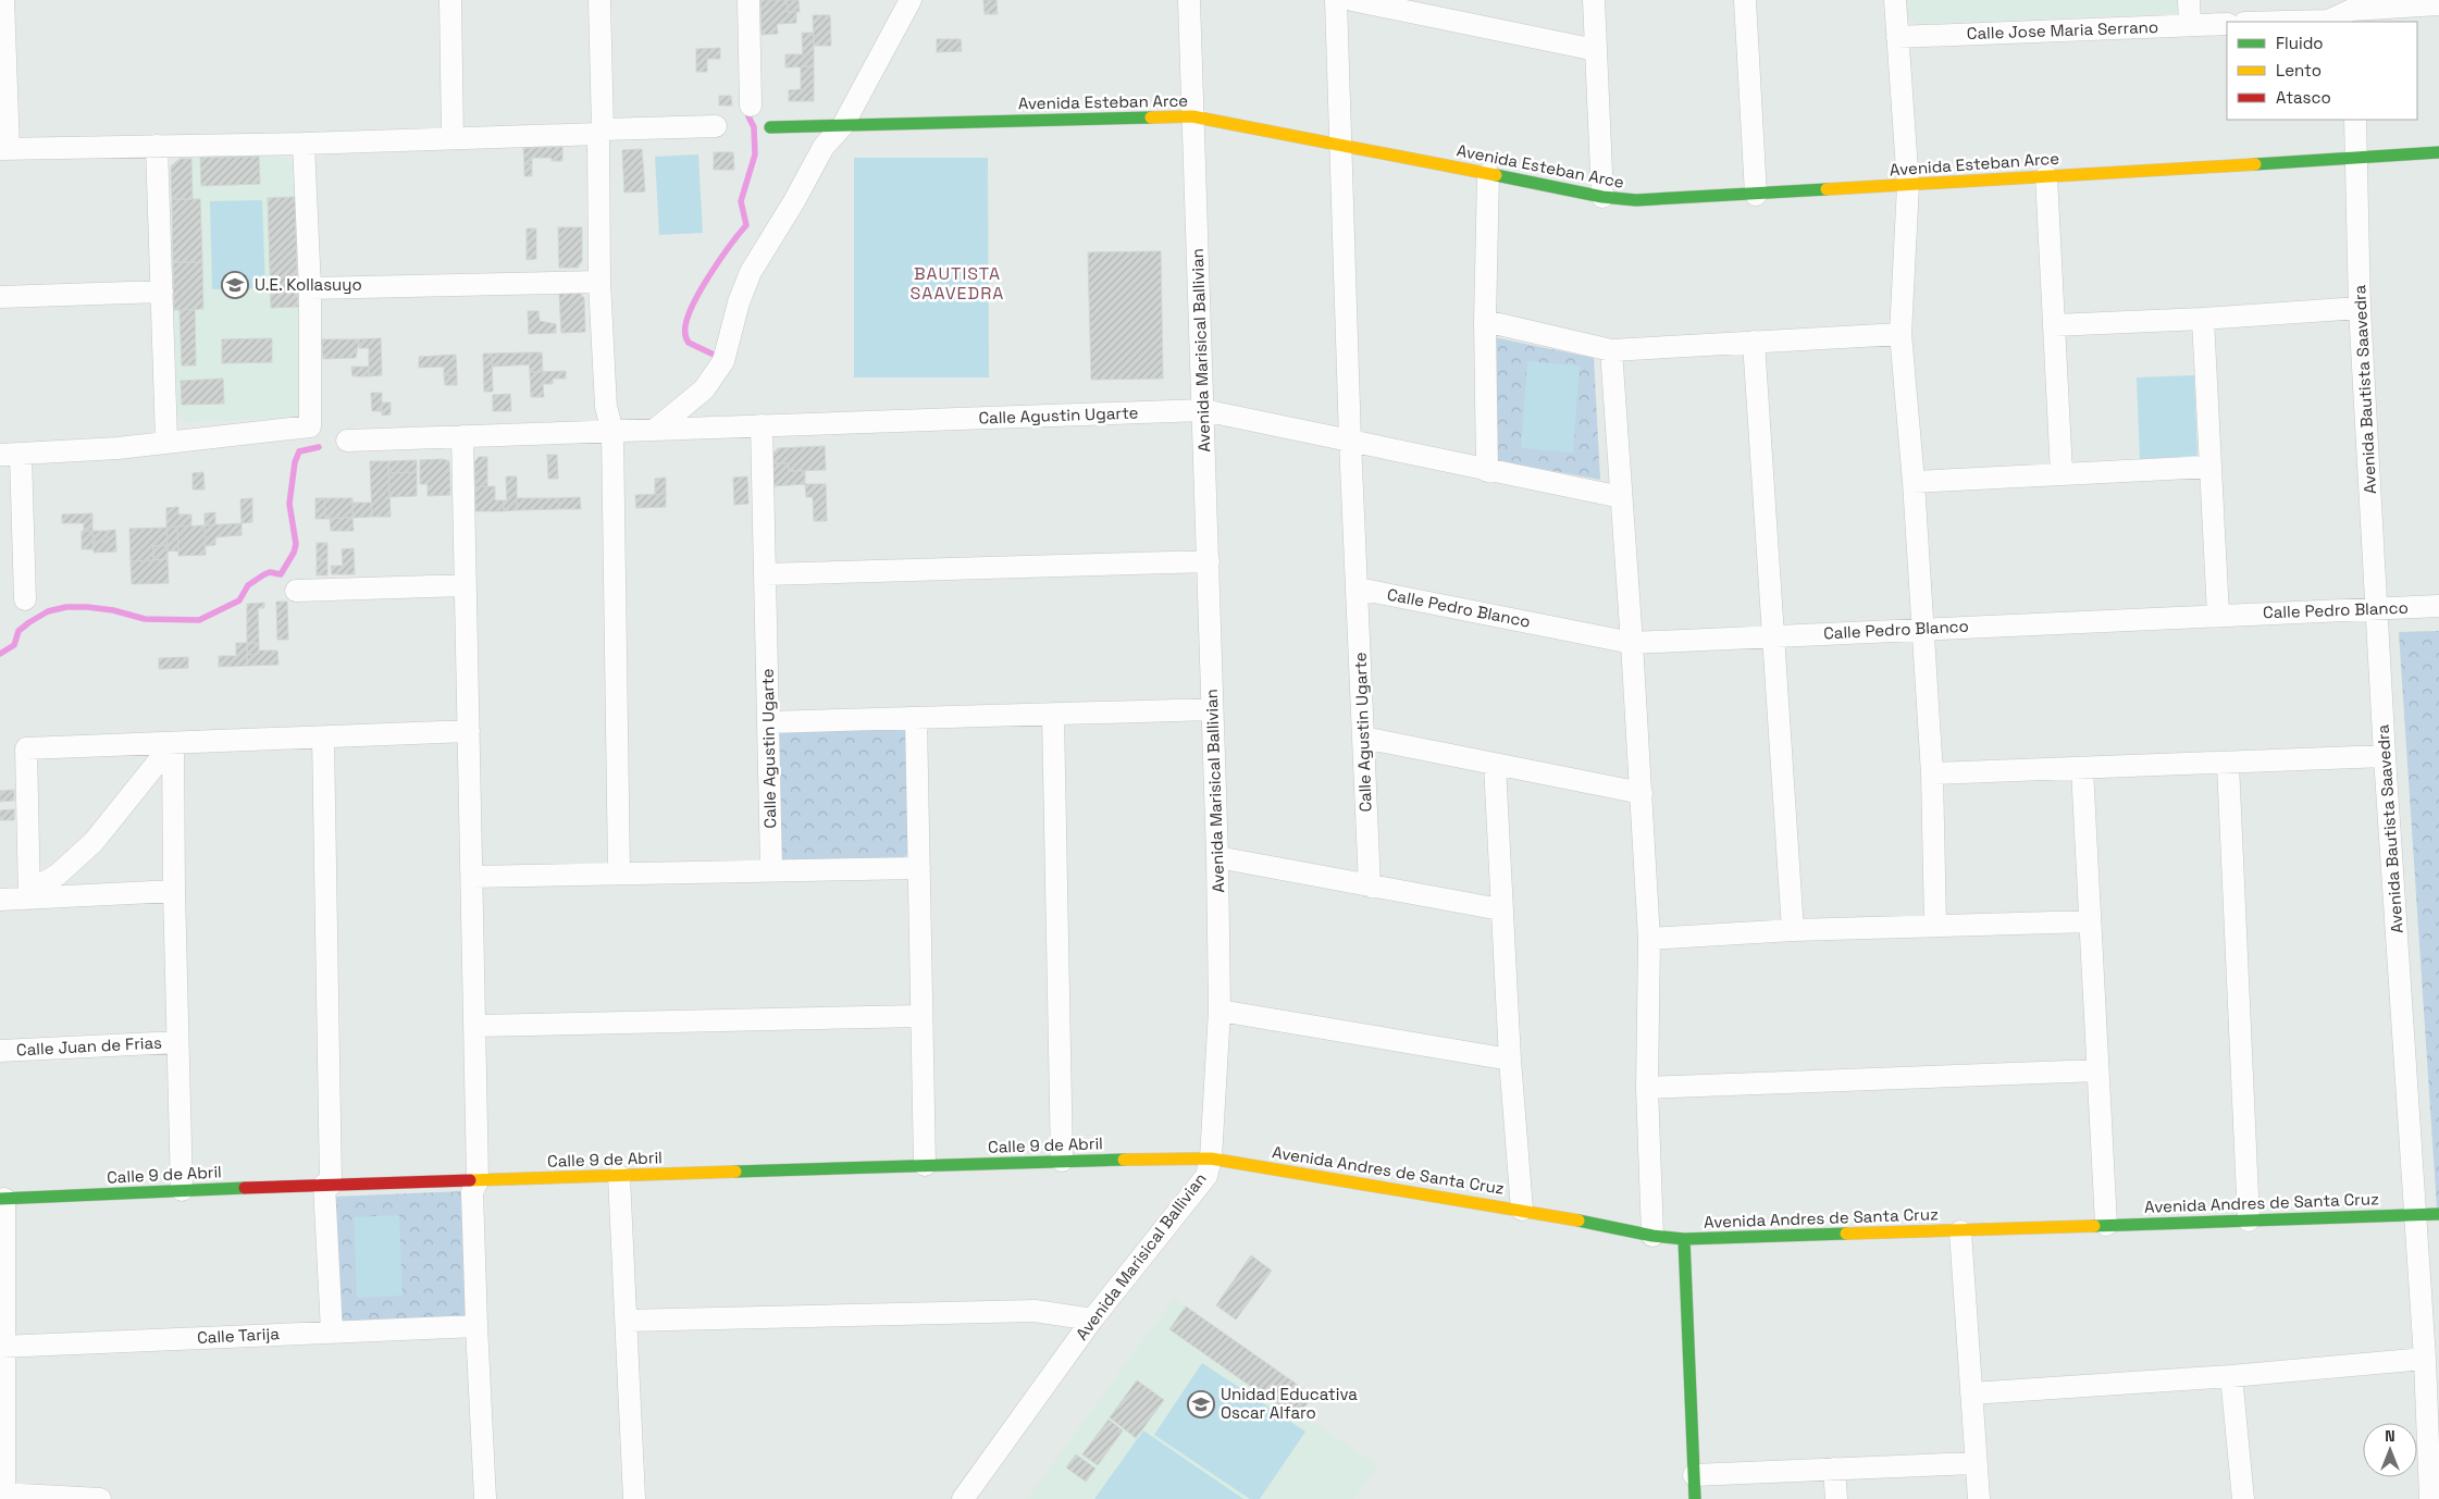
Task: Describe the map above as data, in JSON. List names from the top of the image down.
{
  "streets": {
    "street": [
      "Calle Jose Maria Serrano",
      "Avenida Esteban Arce",
      "Avenida Marisical Ballivian",
      "Avenida Bautista Saavedra",
      "Calle Agustin Ugarte",
      "Calle Pedro Blanco",
      "Calle Juan de Frias",
      "Calle 9 de Abril",
      "Avenida Andres de Santa Cruz",
      "Calle Tarija"
    ]
  },
  "crossings": [
    ["Avenida Esteban Arce", "Avenida Marisical Ballivian"],
    ["Avenida Esteban Arce", "Avenida Bautista Saavedra"],
    ["Avenida Marisical Ballivian", "Calle Agustin Ugarte"],
    ["Avenida Marisical Ballivian", "Calle 9 de Abril"],
    ["Avenida Marisical Ballivian", "Avenida Andres de Santa Cruz"],
    ["Avenida Bautista Saavedra", "Calle Pedro Blanco"],
    ["Avenida Bautista Saavedra", "Avenida Andres de Santa Cruz"],
    ["Calle Agustin Ugarte", "Calle Pedro Blanco"],
    ["Calle 9 de Abril", "Avenida Andres de Santa Cruz"]
  ],
  "districts": ["BAUTISTA SAAVEDRA"],
  "places": {
    "school or university": ["U.E. Kollasuyo", "Unidad Educativa Oscar Alfaro"]
  },
  "legend": ["Fluido", "Lento", "Atasco"],
  "north": "top"
}
